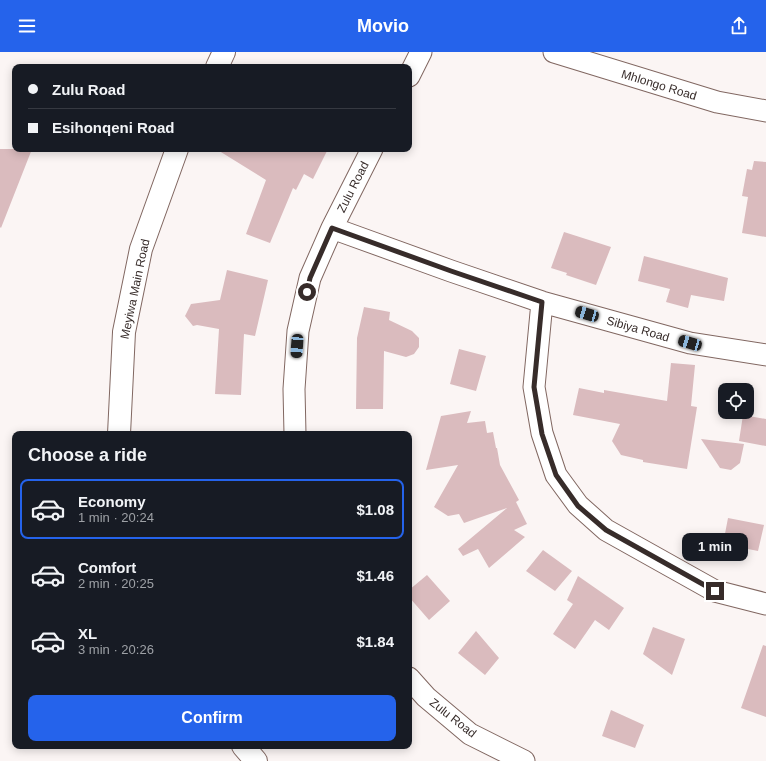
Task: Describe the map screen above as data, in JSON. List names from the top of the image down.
{
  "streets": {
    "street": [
      "Mhlongo Road",
      "Zulu Road",
      "Meyiwa Main Road",
      "Sibiya Road"
    ]
  },
  "crossings": [
    ["Zulu Road", "Sibiya Road"]
  ],
  "page": {
    "header": "Movio",
    "banner": ["Zulu Road", "Esihonqeni Road"],
    "heading": "Choose a ride",
    "list": [
      {
        "name": "Economy",
        "note": "1 min · 20:24",
        "value": "$1.08"
      },
      {
        "name": "Comfort",
        "note": "2 min · 20:25",
        "value": "$1.46"
      },
      {
        "name": "XL",
        "note": "3 min · 20:26",
        "value": "$1.84"
      }
    ],
    "bubble": "1 min",
    "buttons": "Confirm"
  }
}
